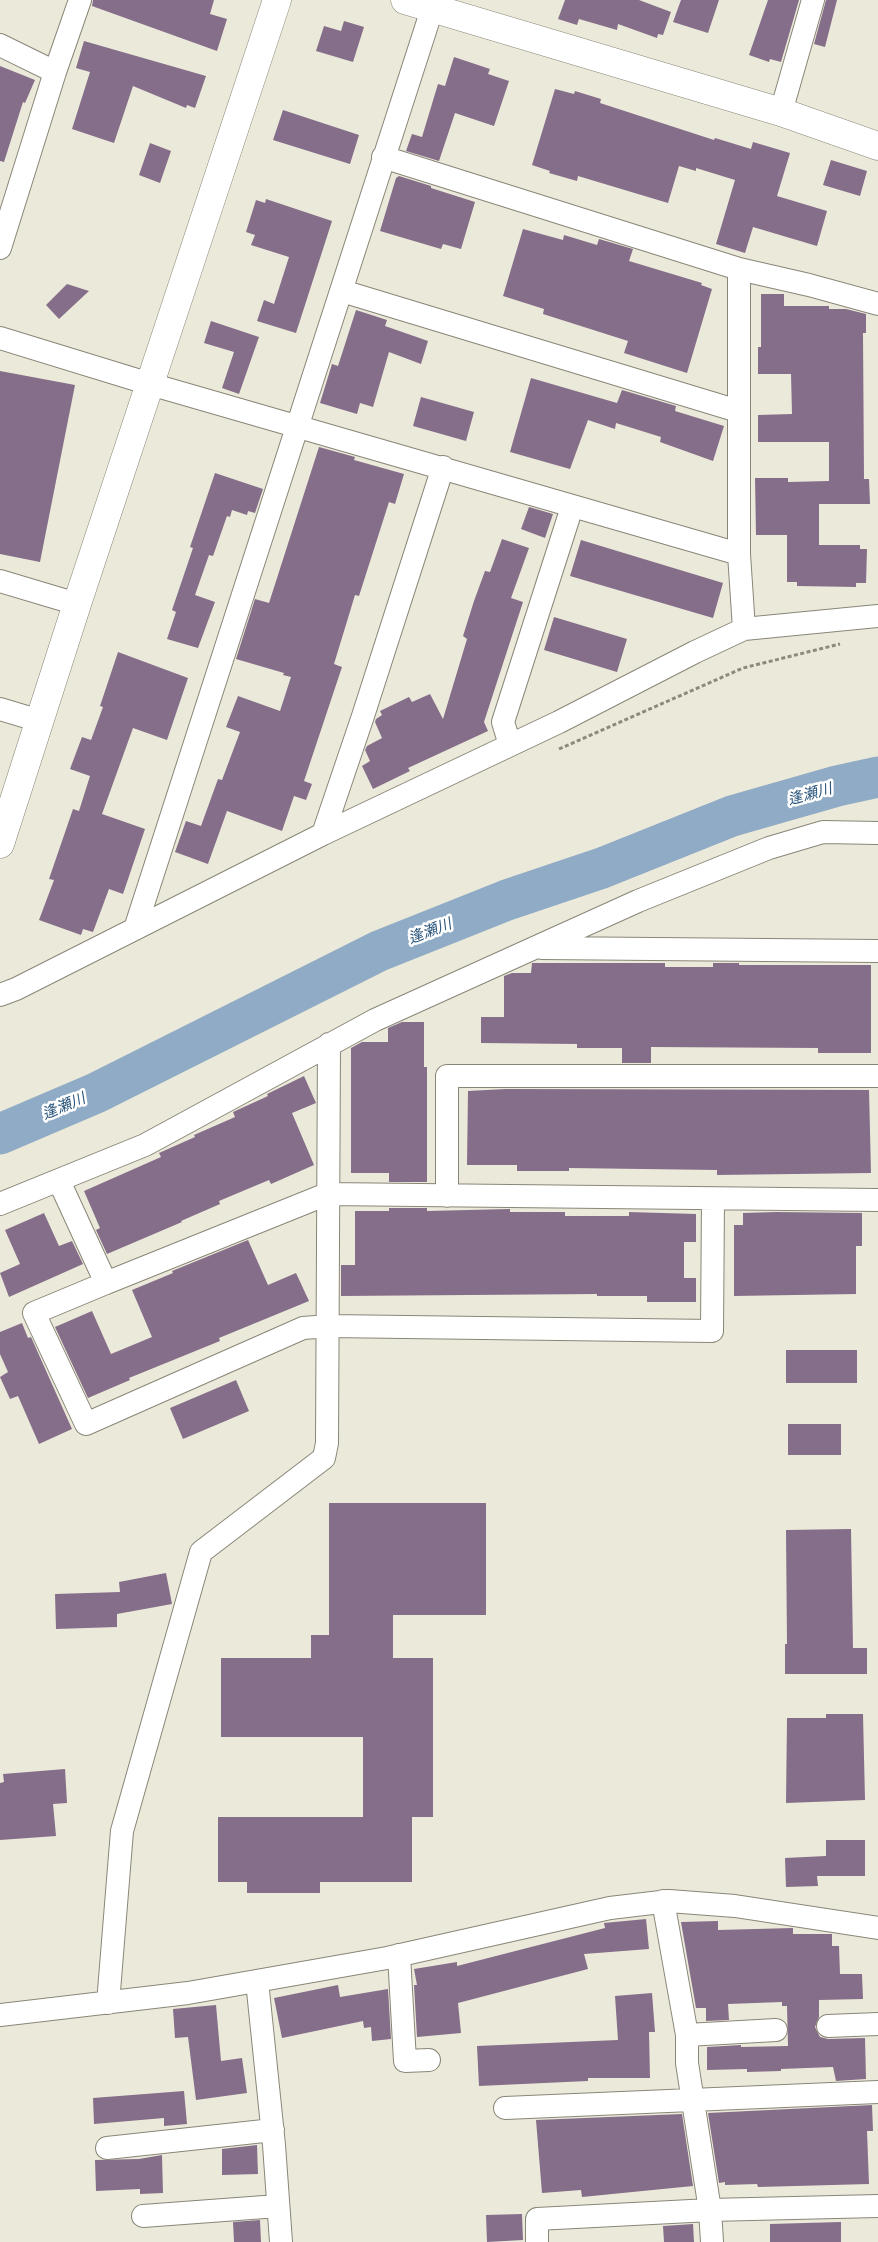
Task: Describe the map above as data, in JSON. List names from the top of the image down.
{
  "water": ["逢瀬川"]
}
